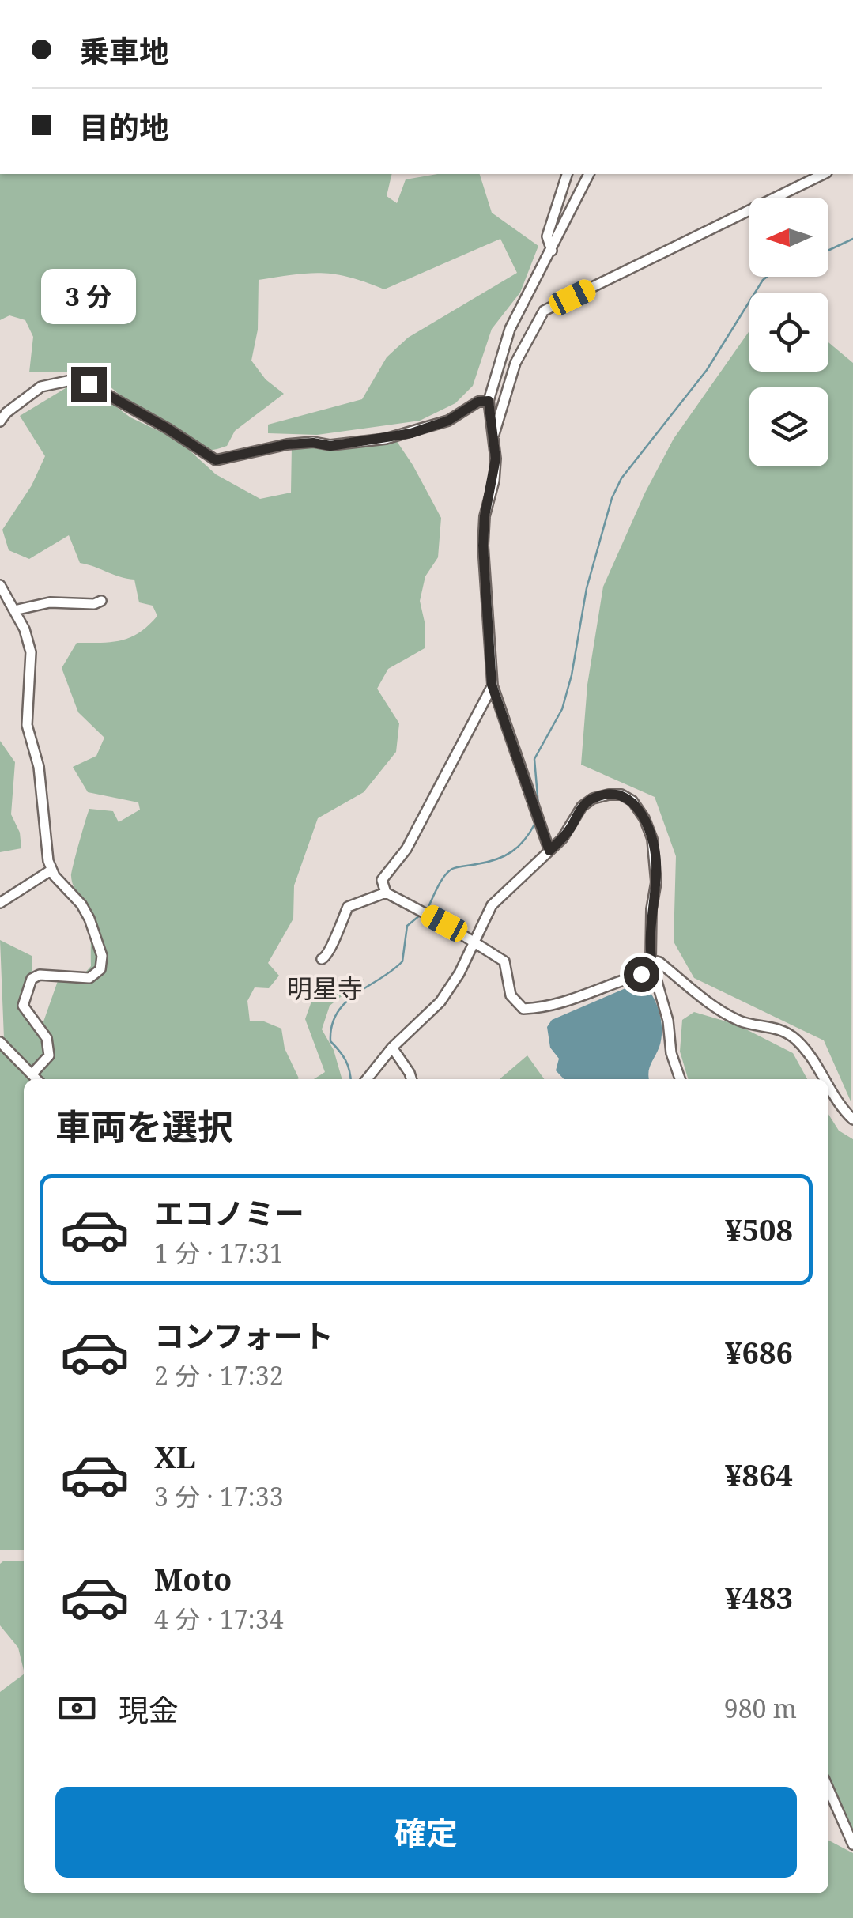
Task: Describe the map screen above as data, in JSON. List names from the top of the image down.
{
  "districts": ["明星寺"],
  "north": "left",
  "page": {
    "banner": ["乗車地", "目的地"],
    "bubble": "3 分",
    "heading": "車両を選択",
    "list": [
      {
        "name": "エコノミー",
        "note": "1 分 · 17:31",
        "value": "¥508"
      },
      {
        "name": "コンフォート",
        "note": "2 分 · 17:32",
        "value": "¥686"
      },
      {
        "name": "XL",
        "note": "3 分 · 17:33",
        "value": "¥864"
      },
      {
        "name": "Moto",
        "note": "4 分 · 17:34",
        "value": "¥483"
      }
    ],
    "pay": ["現金", "980 m"],
    "buttons": "確定"
  }
}
